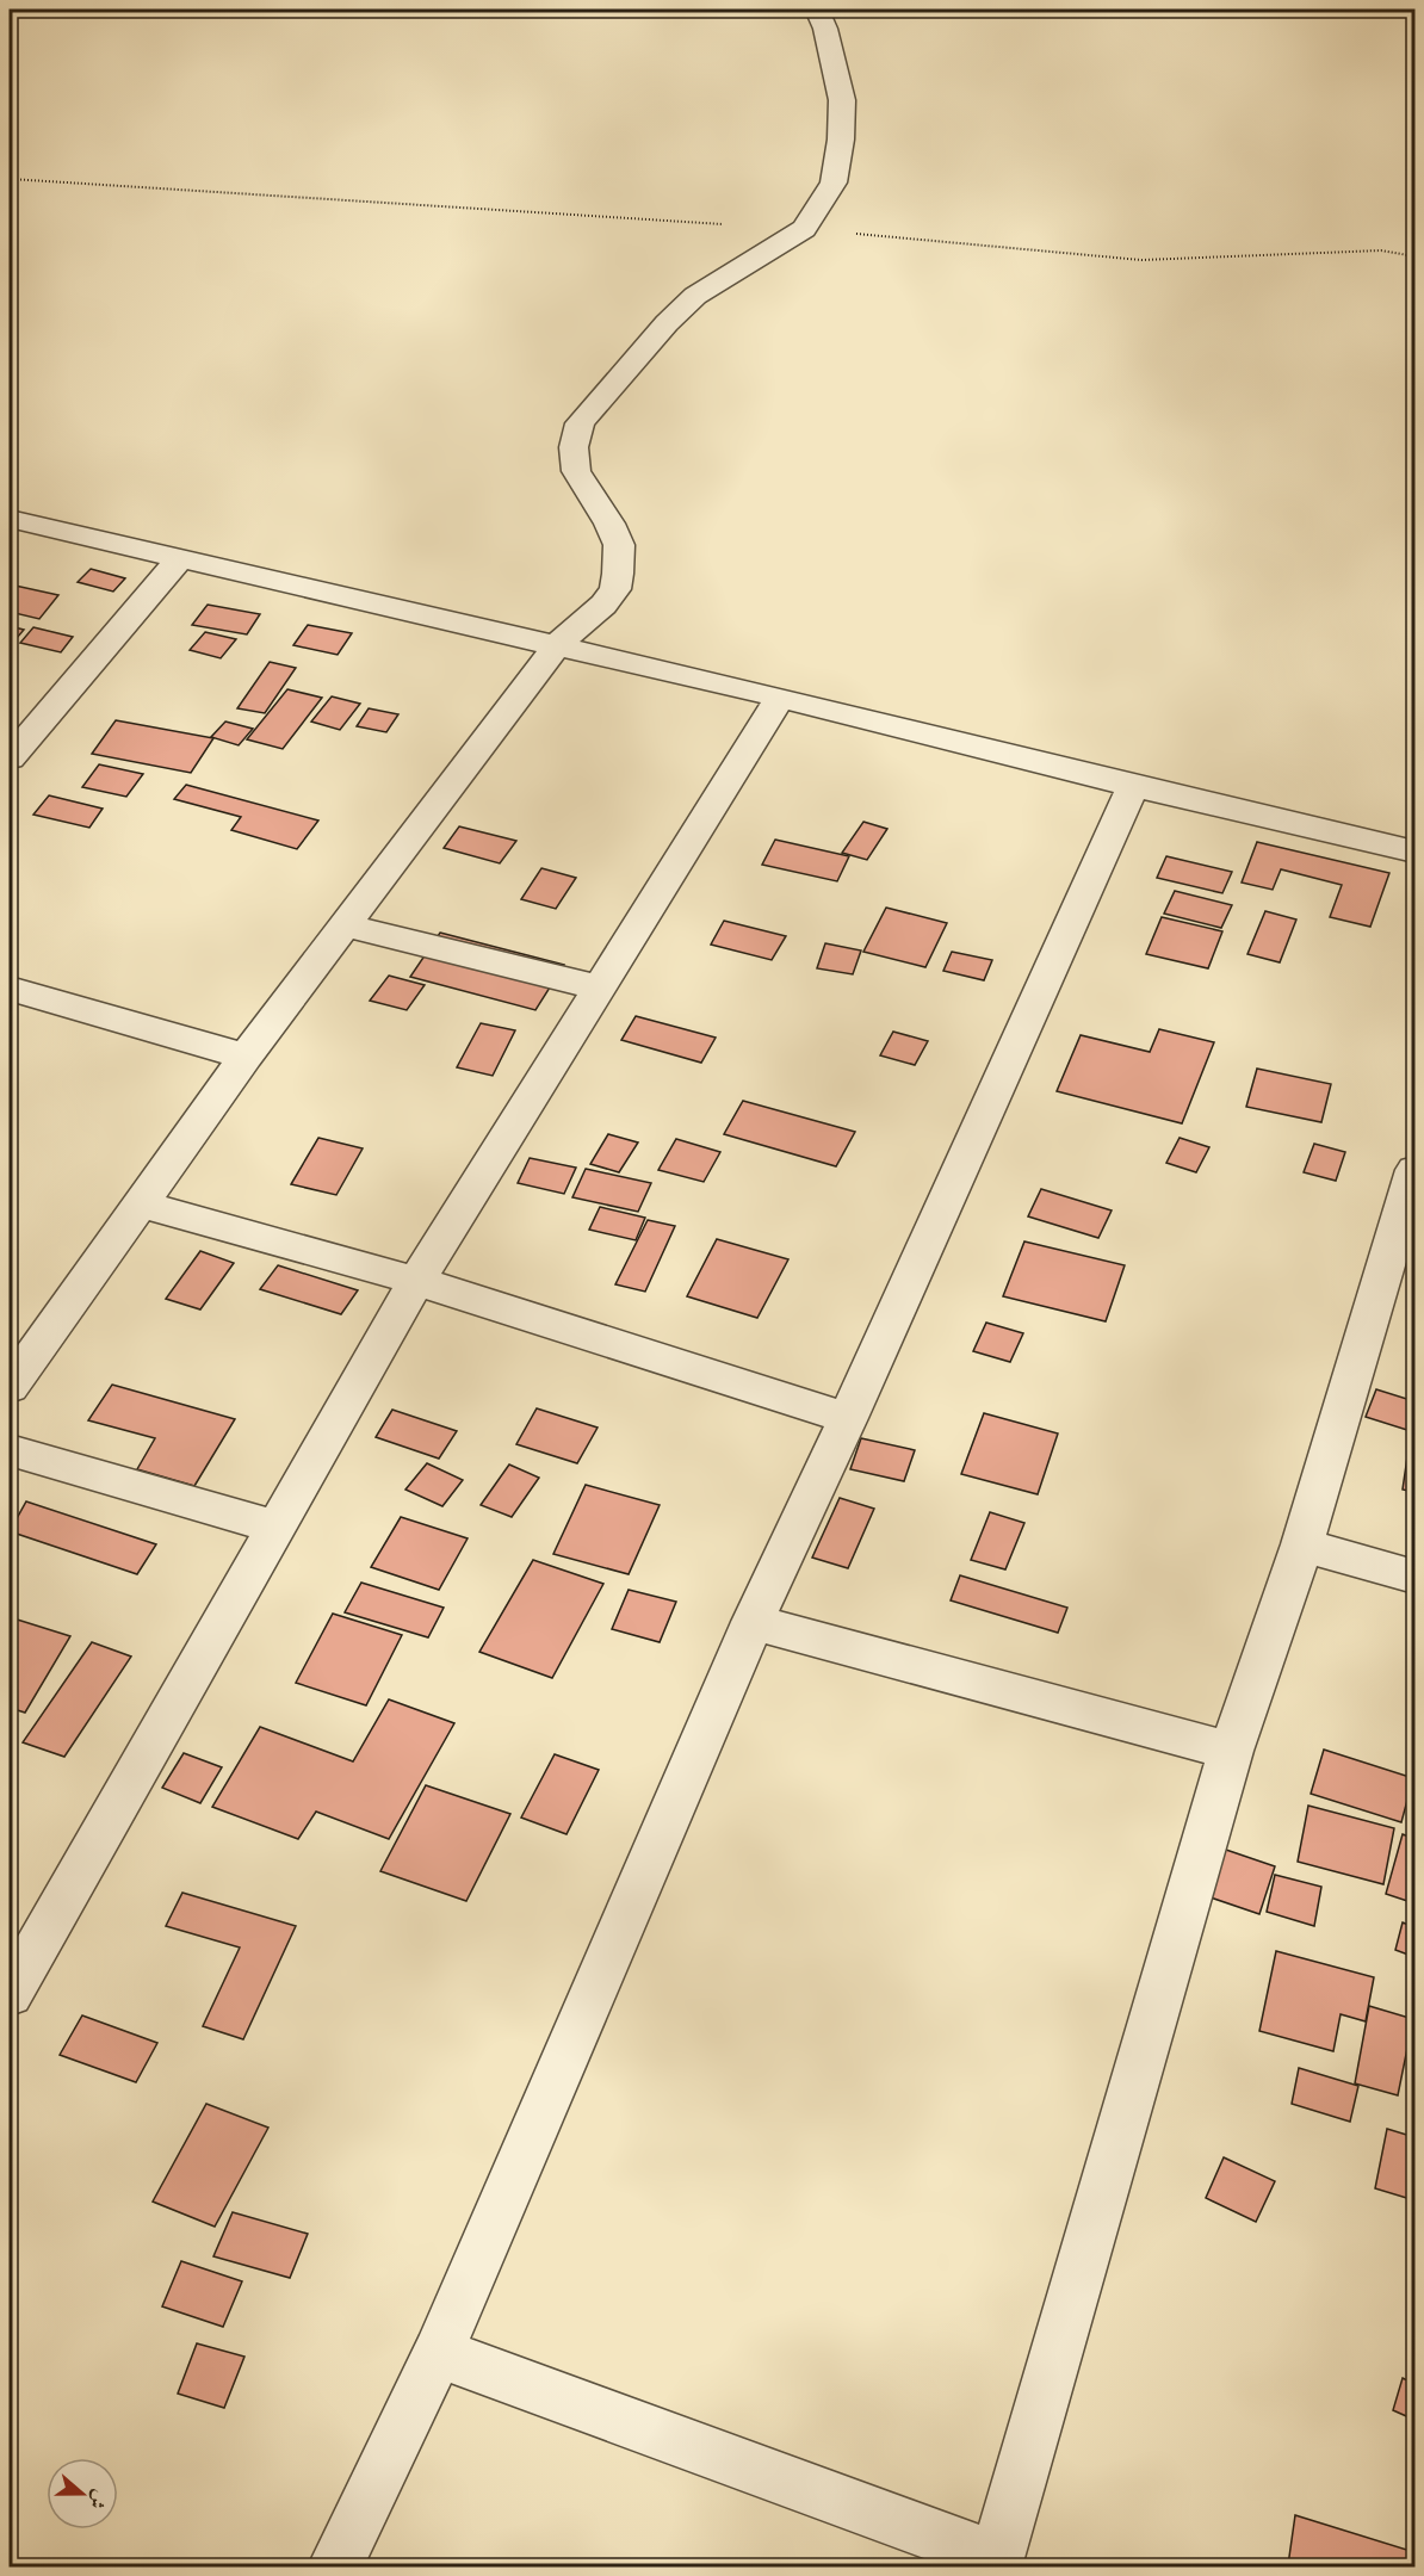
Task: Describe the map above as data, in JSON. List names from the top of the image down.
{
  "north": "right"
}
